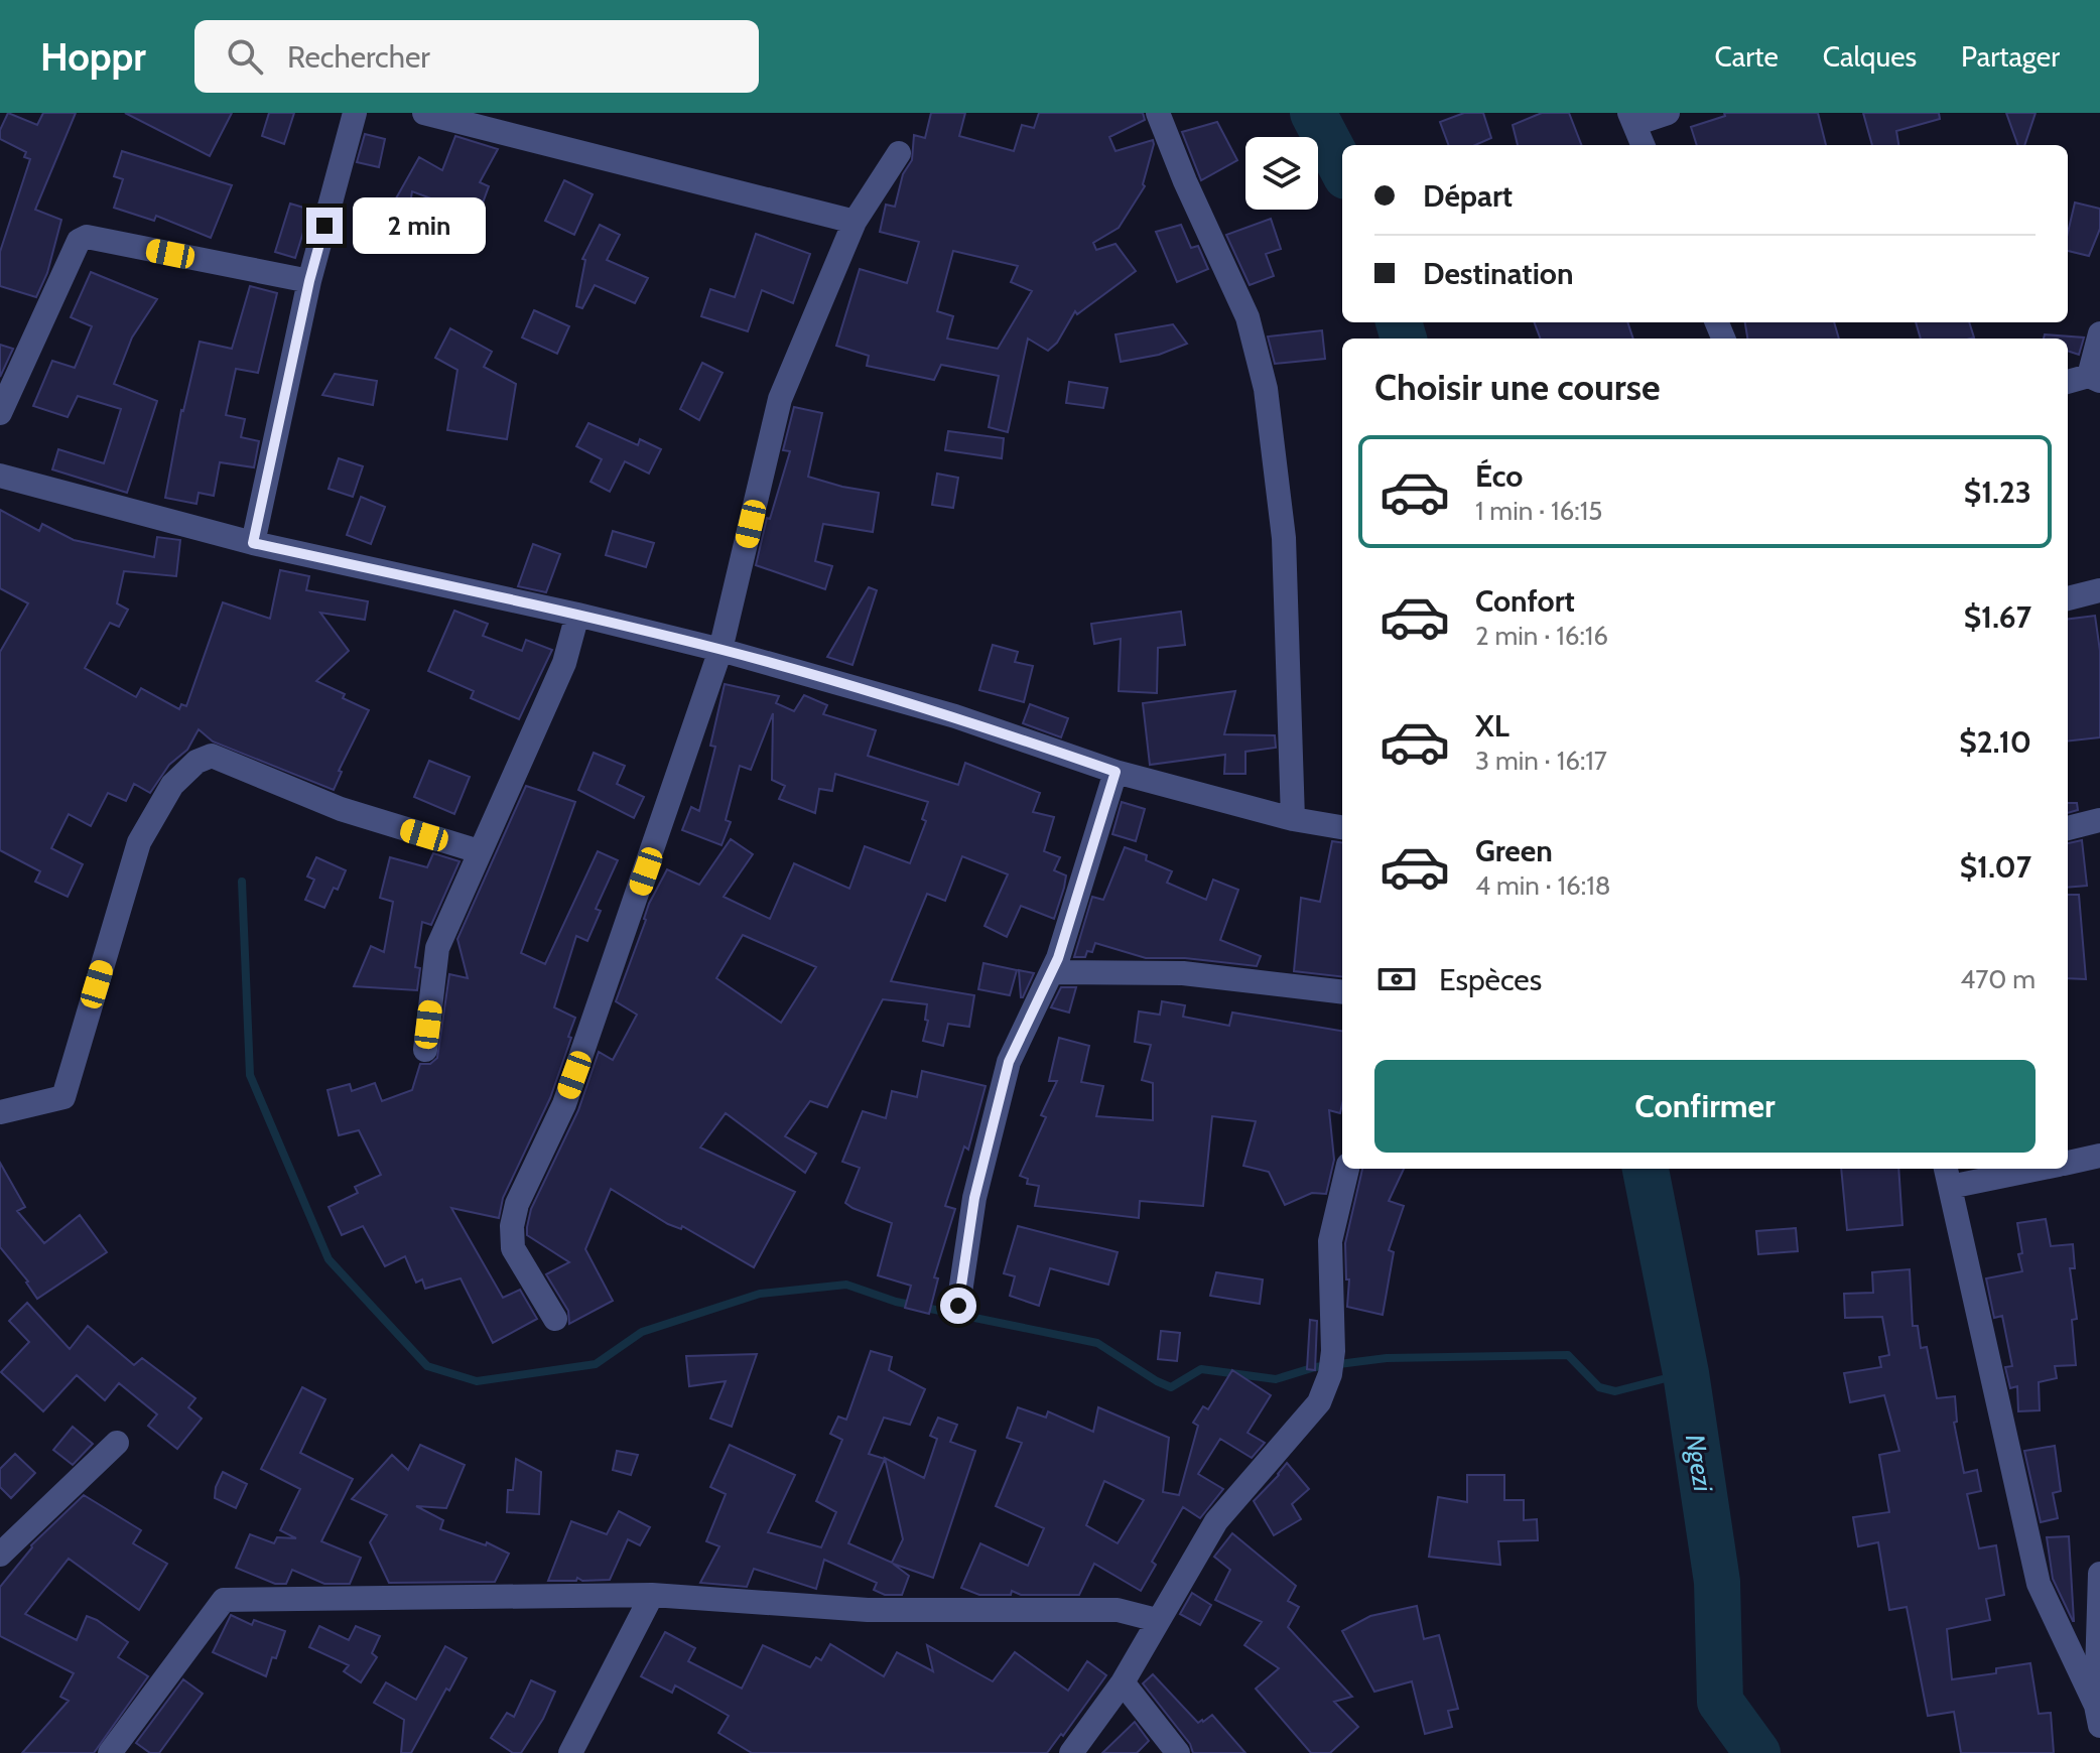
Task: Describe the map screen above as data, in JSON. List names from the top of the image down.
{
  "water": ["Ngezi"],
  "page": {
    "header": "Hoppr",
    "search": "Rechercher",
    "nav": ["Carte", "Calques", "Partager"],
    "banner": ["Départ", "Destination"],
    "bubble": "2 min",
    "heading": "Choisir une course",
    "list": [
      {
        "name": "Éco",
        "note": "1 min · 16:15",
        "value": "$1.23"
      },
      {
        "name": "Confort",
        "note": "2 min · 16:16",
        "value": "$1.67"
      },
      {
        "name": "XL",
        "note": "3 min · 16:17",
        "value": "$2.10"
      },
      {
        "name": "Green",
        "note": "4 min · 16:18",
        "value": "$1.07"
      }
    ],
    "pay": ["Espèces", "470 m"],
    "buttons": "Confirmer"
  }
}
